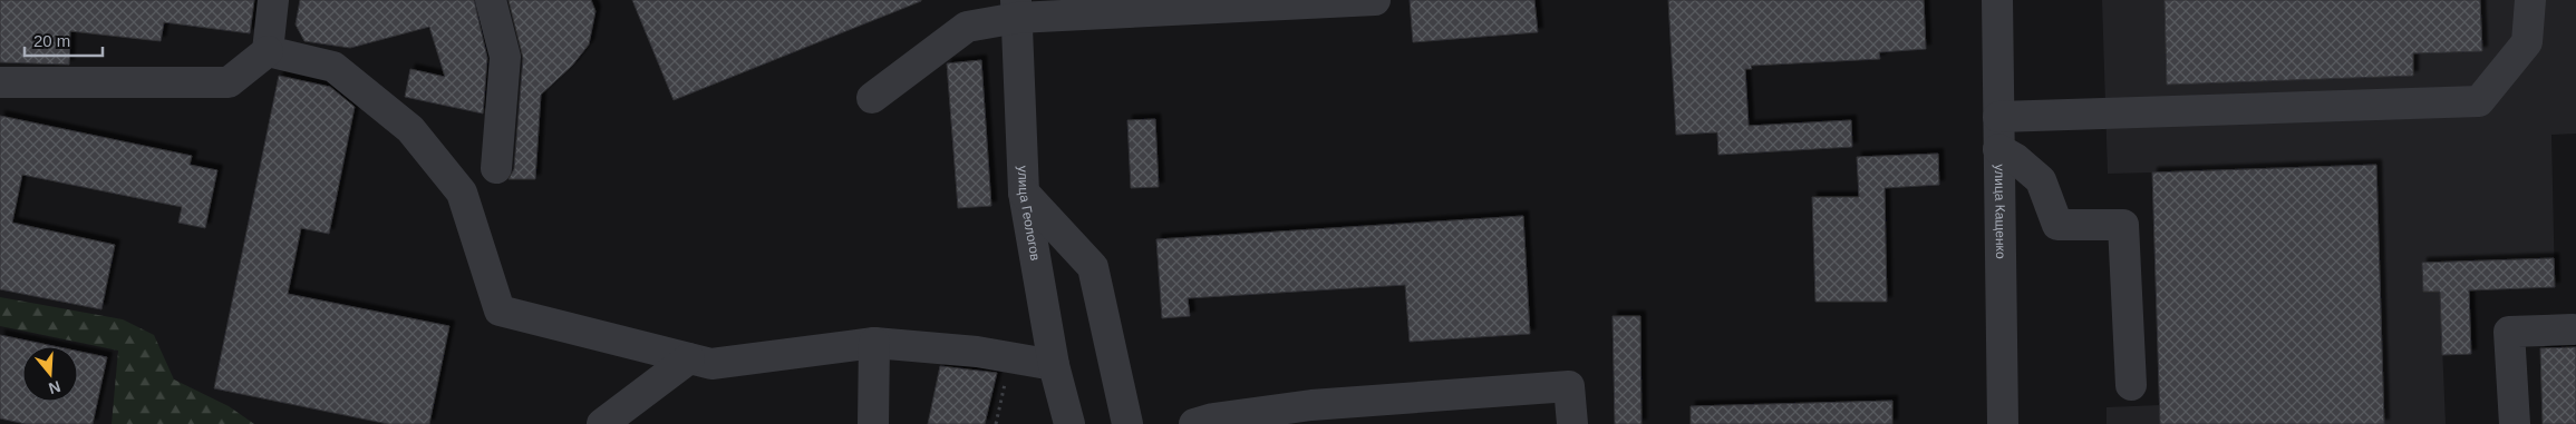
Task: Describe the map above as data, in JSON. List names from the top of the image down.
{
  "streets": {
    "street": ["улица Кащенко", "улица Геологов"]
  },
  "scale_bar": "20 m",
  "north": "bottom"
}
